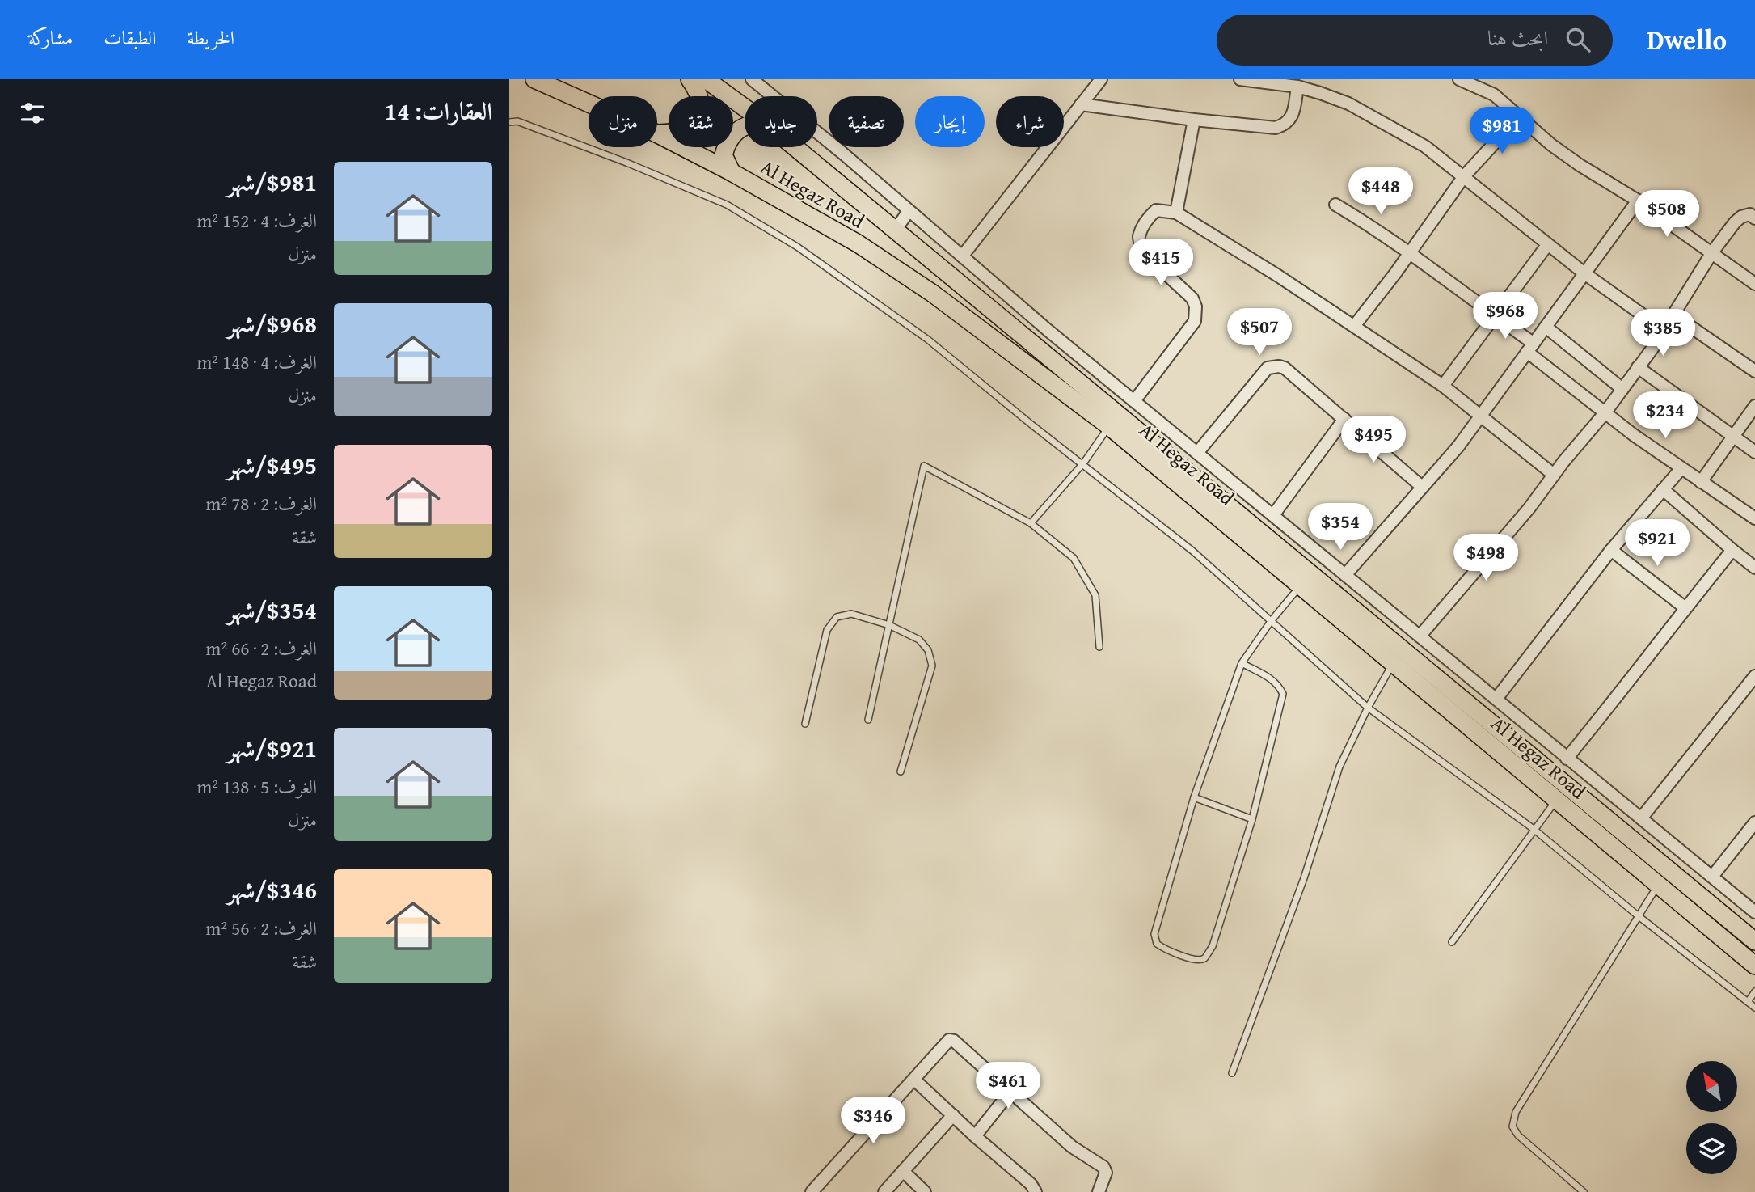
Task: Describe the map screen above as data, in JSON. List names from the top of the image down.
{
  "streets": {
    "main road": ["Al Hegaz Road"]
  },
  "north": "top left",
  "page": {
    "header": "Dwello",
    "search": "ابحث هنا",
    "nav": ["الخريطة", "الطبقات", "مشاركة"],
    "heading": "العقارات: 14",
    "chip": [
      "شراء",
      "إيجار",
      "تصفية",
      "جديد",
      "شقة",
      "منزل"
    ],
    "price": [
      "$981",
      "$448",
      "$508",
      "$415",
      "$968",
      "$507",
      "$385",
      "$234",
      "$495",
      "$354",
      "$921",
      "$498",
      "$461",
      "$346"
    ],
    "list": [
      {
        "name": "$981/شهر",
        "note": "الغرف: 4 · 152 m² · منزل"
      },
      {
        "name": "$968/شهر",
        "note": "الغرف: 4 · 148 m² · منزل"
      },
      {
        "name": "$495/شهر",
        "note": "الغرف: 2 · 78 m² · شقة"
      },
      {
        "name": "$354/شهر",
        "note": "الغرف: 2 · 66 m² · Al Hegaz Road"
      },
      {
        "name": "$921/شهر",
        "note": "الغرف: 5 · 138 m² · منزل"
      },
      {
        "name": "$346/شهر",
        "note": "الغرف: 2 · 56 m² · شقة"
      }
    ]
  }
}
